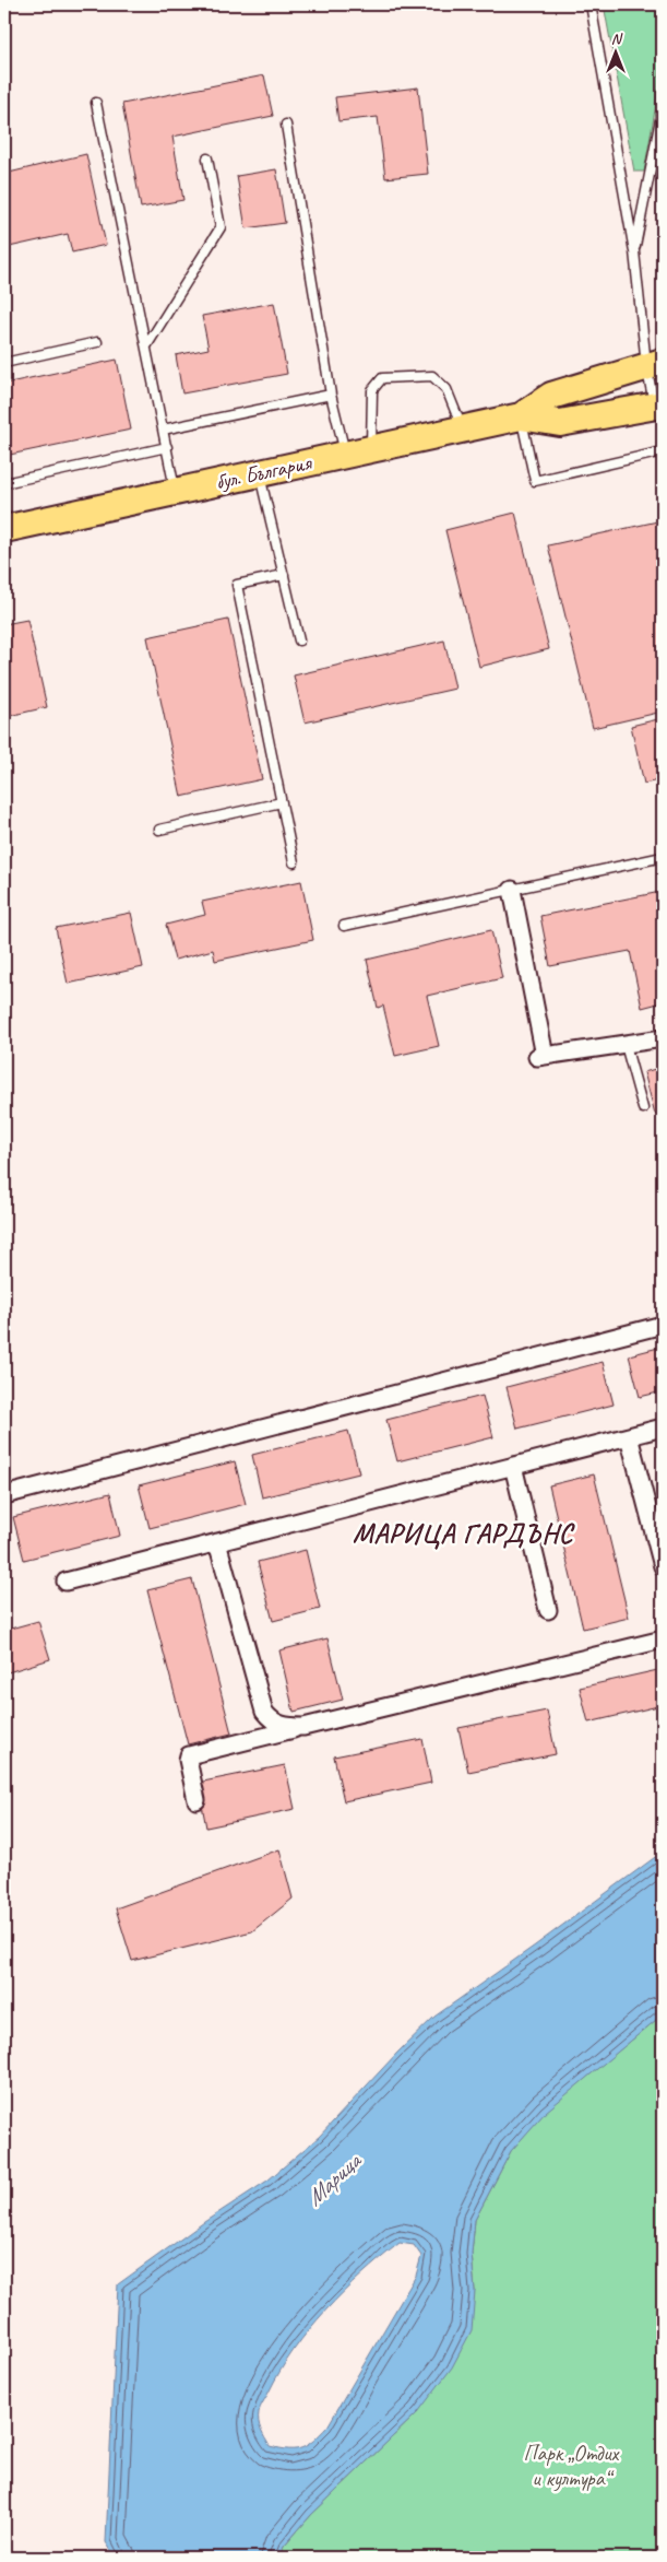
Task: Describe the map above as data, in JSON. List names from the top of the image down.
{
  "streets": {
    "main road": ["бул. България"]
  },
  "districts": ["МАРИЦА ГАРДЪНС"],
  "water": ["Марица"],
  "parks": ["Парк „Отдих и култура“"],
  "north": "top"
}
